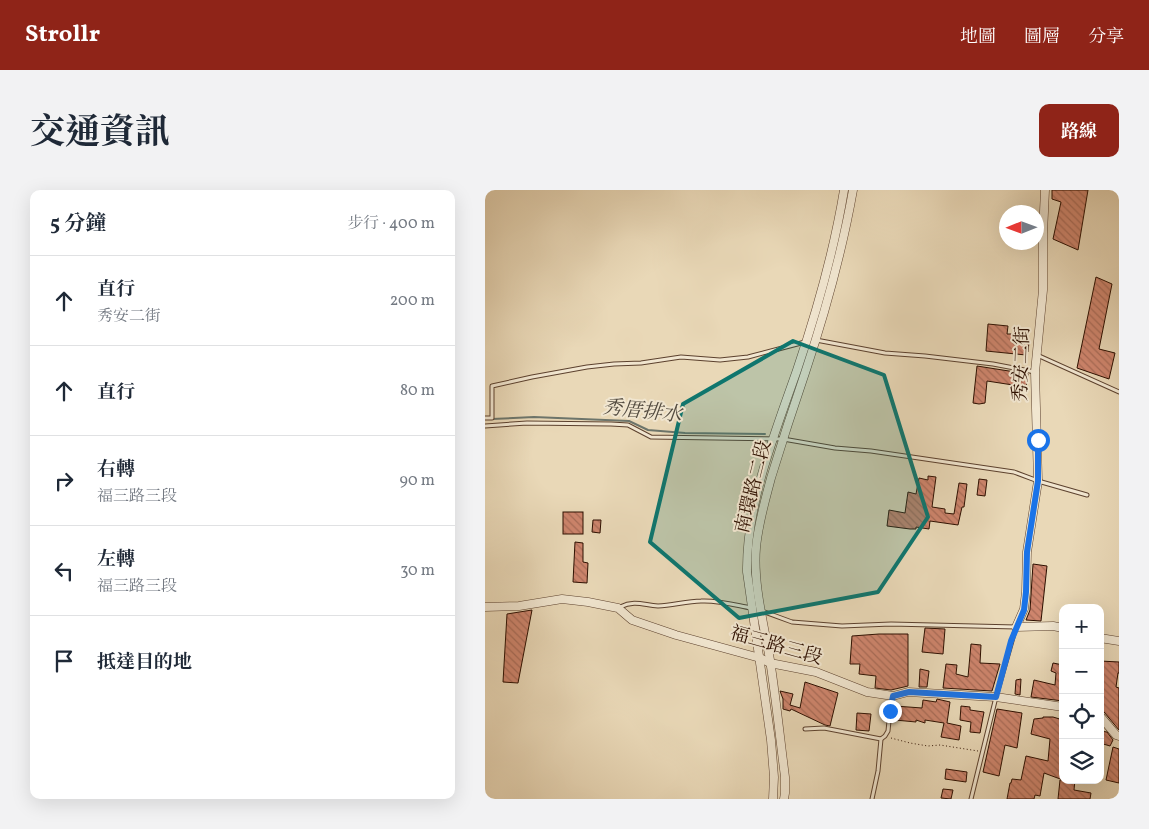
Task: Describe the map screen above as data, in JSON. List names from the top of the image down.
{
  "streets": {
    "street": ["秀安二街", "南環路二段", "福三路三段"]
  },
  "crossings": [
    ["南環路二段", "福三路三段"]
  ],
  "water": ["秀厝排水"],
  "north": "left",
  "page": {
    "header": "Strollr",
    "nav": ["地圖", "圖層", "分享"],
    "title": "交通資訊",
    "buttons": "路線",
    "heading": ["5 分鐘", "步行 · 400 m"],
    "list": [
      ["直行", "秀安二街", "200 m"],
      ["直行", "80 m"],
      ["右轉", "福三路三段", "90 m"],
      ["左轉", "福三路三段", "30 m"],
      "抵達目的地"
    ],
    "map_buttons": ["+", "−"]
  }
}
